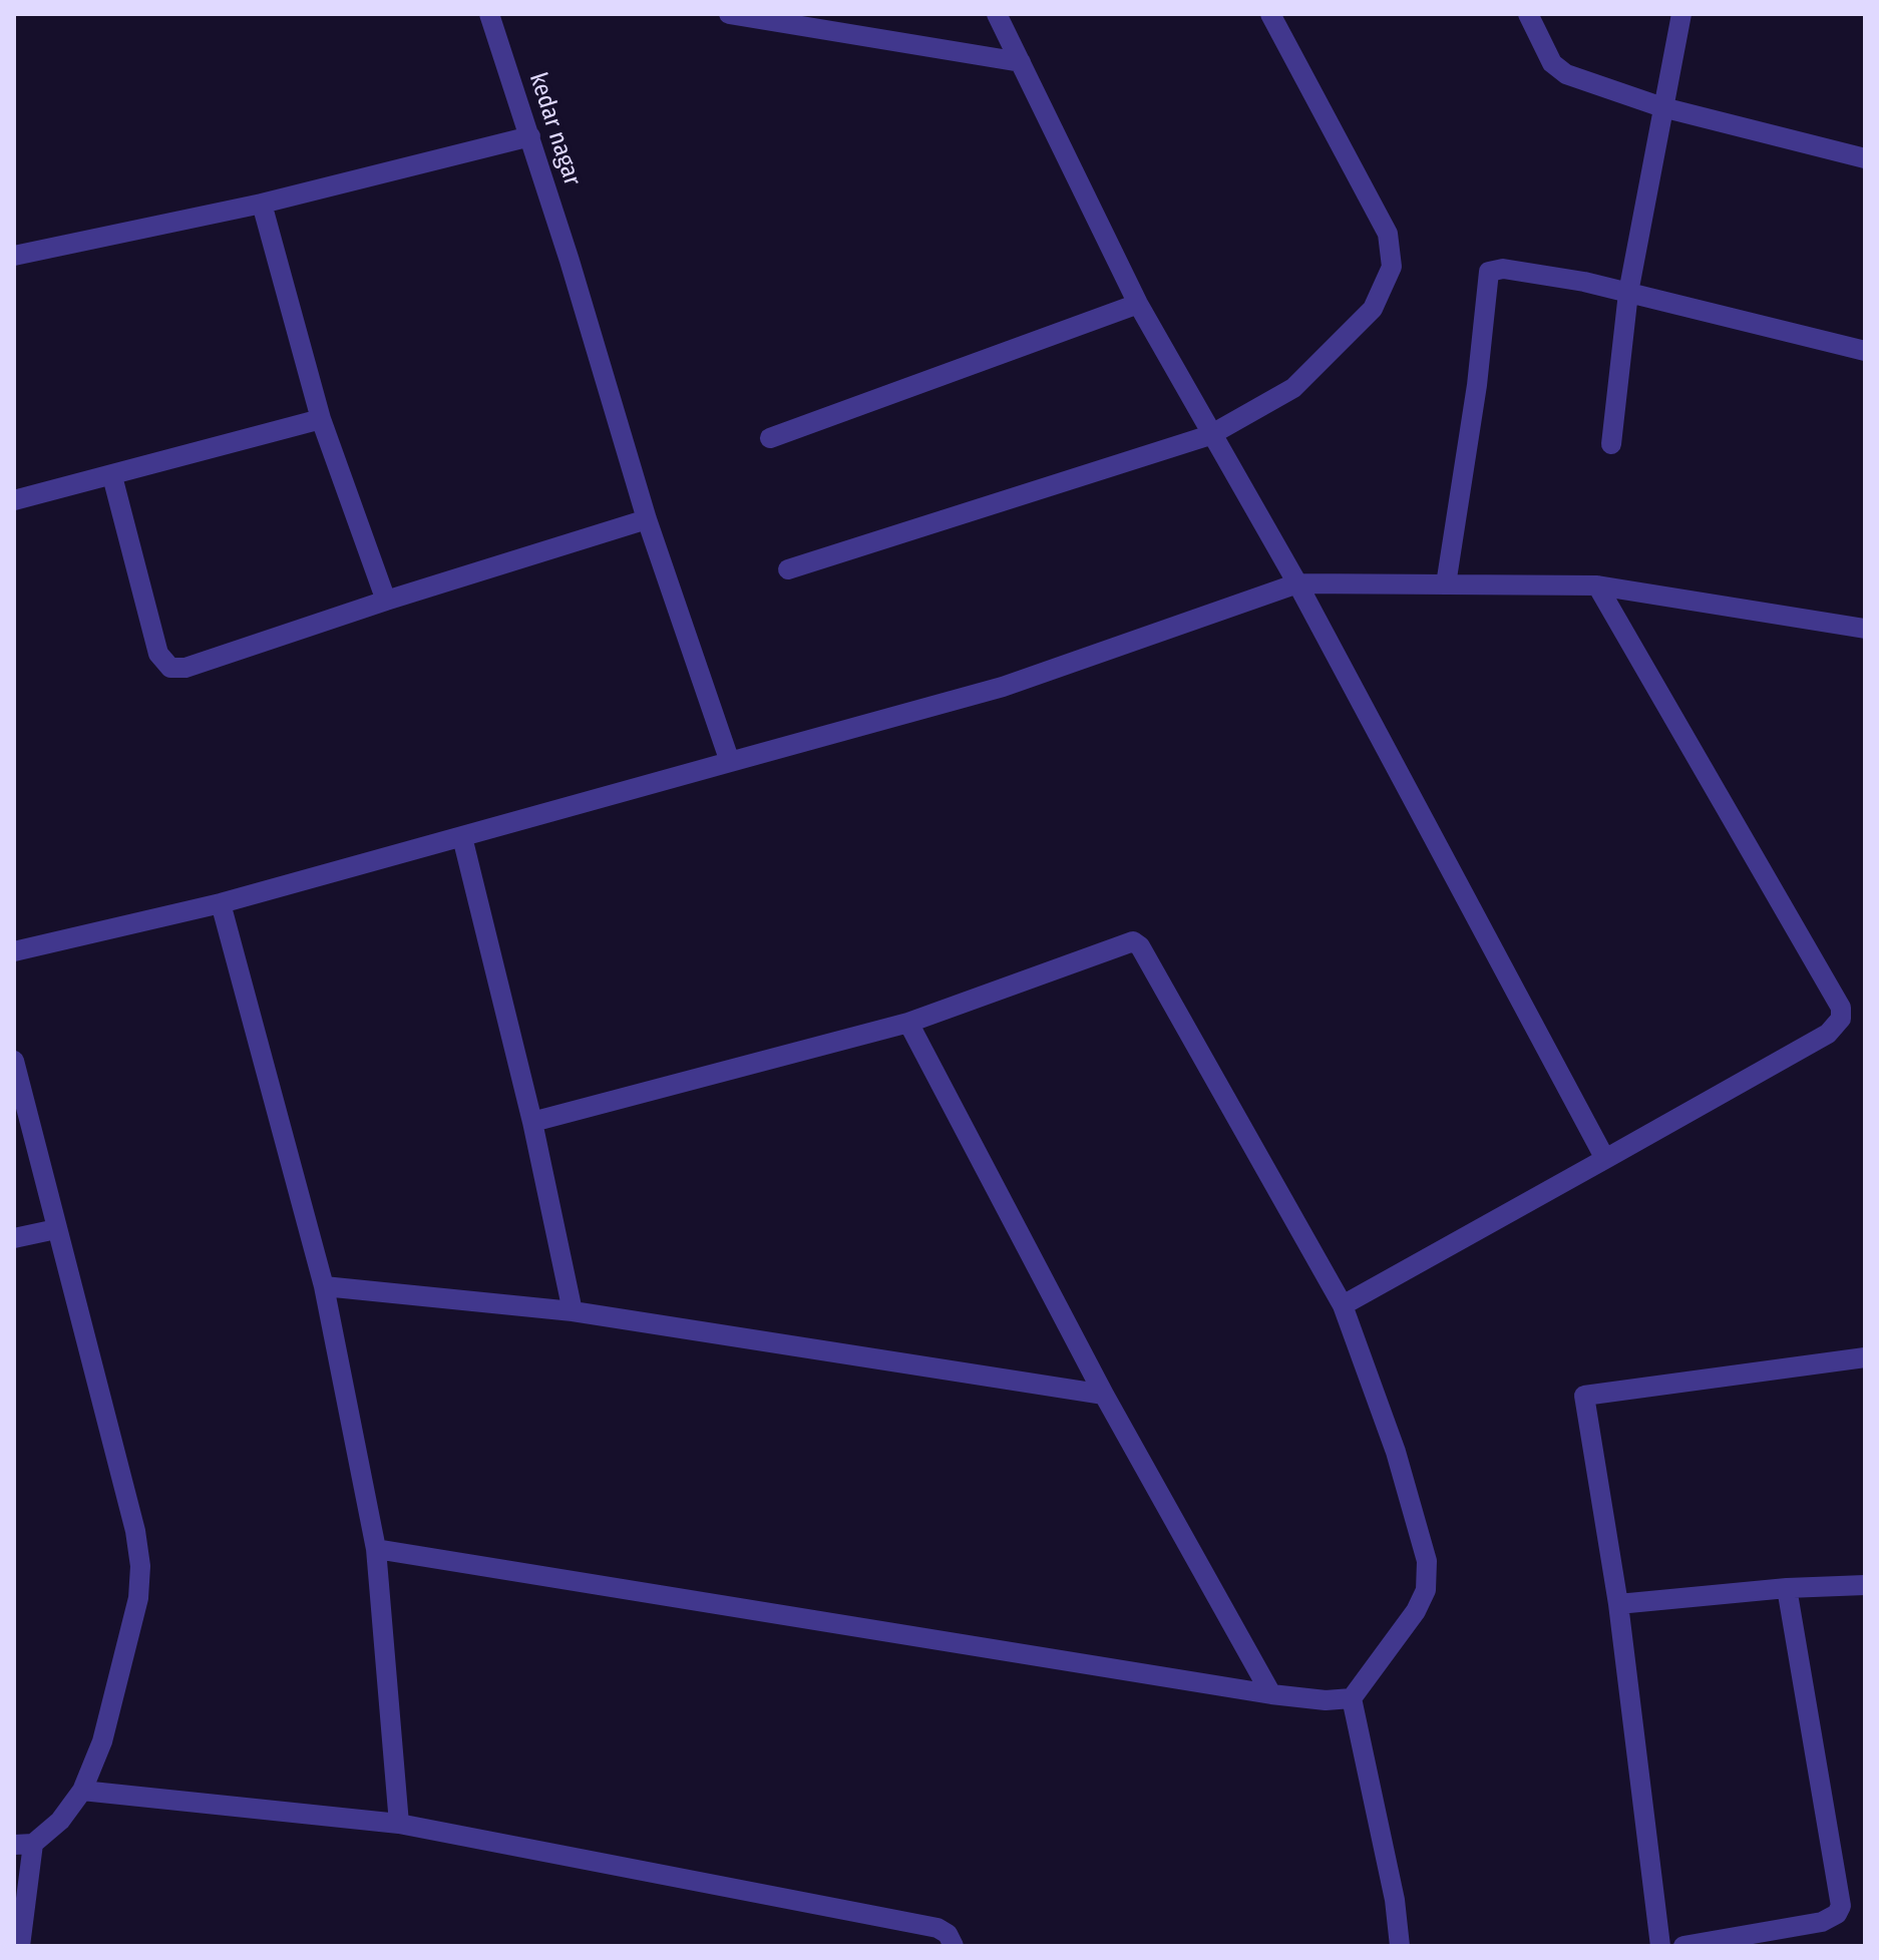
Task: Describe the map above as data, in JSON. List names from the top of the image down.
{
  "streets": {
    "street": ["kedar nagar"]
  }
}
